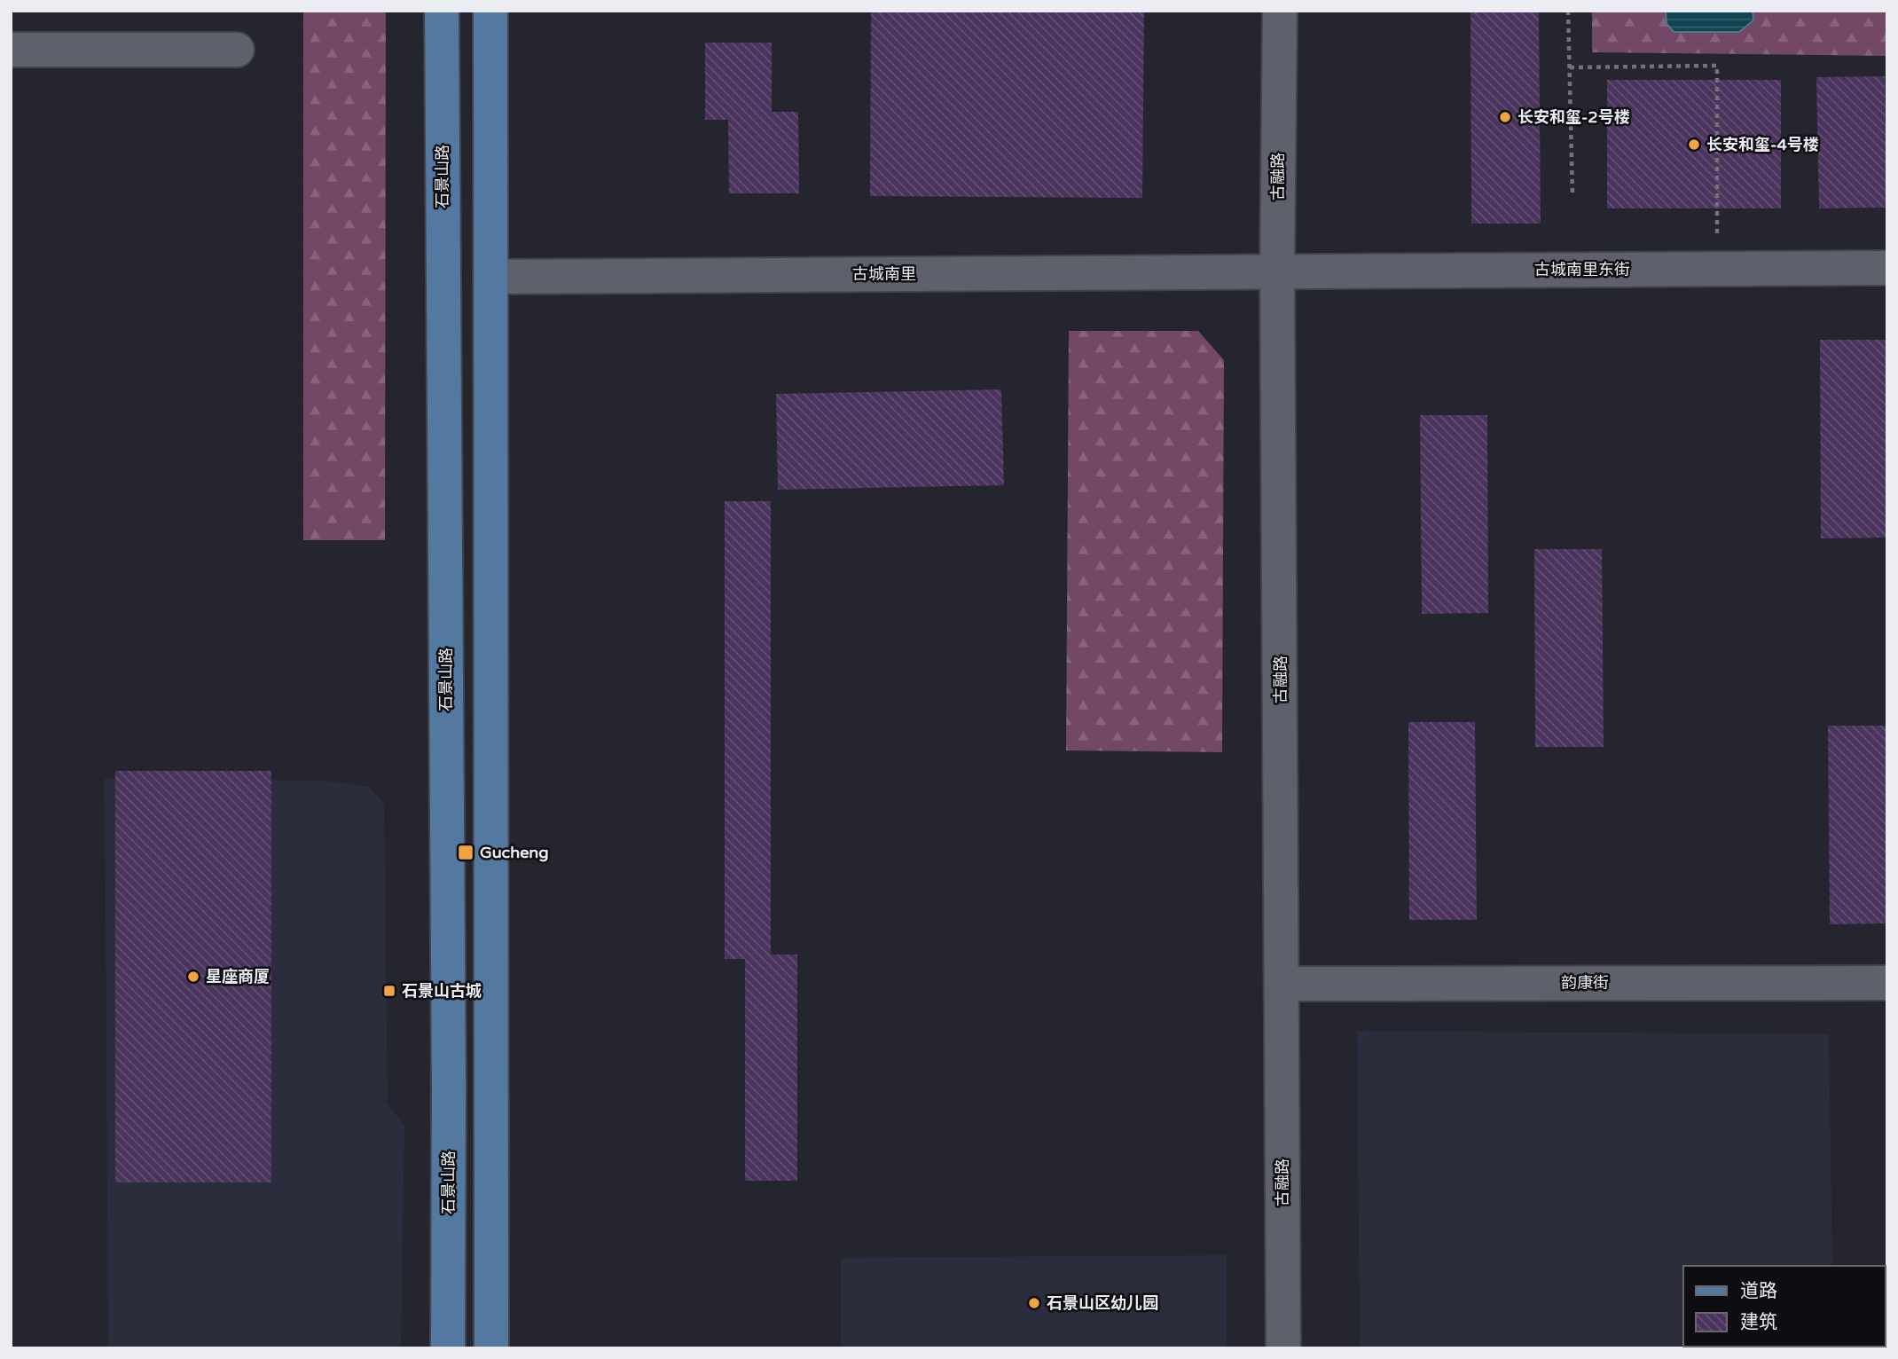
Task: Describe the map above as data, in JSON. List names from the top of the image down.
{
  "streets": {
    "main road": ["石景山路"],
    "street": [
      "古融路",
      "古城南里东街",
      "古城南里",
      "韵康街"
    ]
  },
  "crossings": [
    ["古融路", "古城南里东街"],
    ["古融路", "古城南里"],
    ["古融路", "韵康街"],
    ["古城南里东街", "古城南里"]
  ],
  "places": {
    "other": [
      "长安和玺-2号楼",
      "长安和玺-4号楼",
      "星座商厦",
      "石景山区幼儿园"
    ],
    "transit": ["Gucheng", "石景山古城"]
  },
  "legend": ["道路", "建筑"]
}
